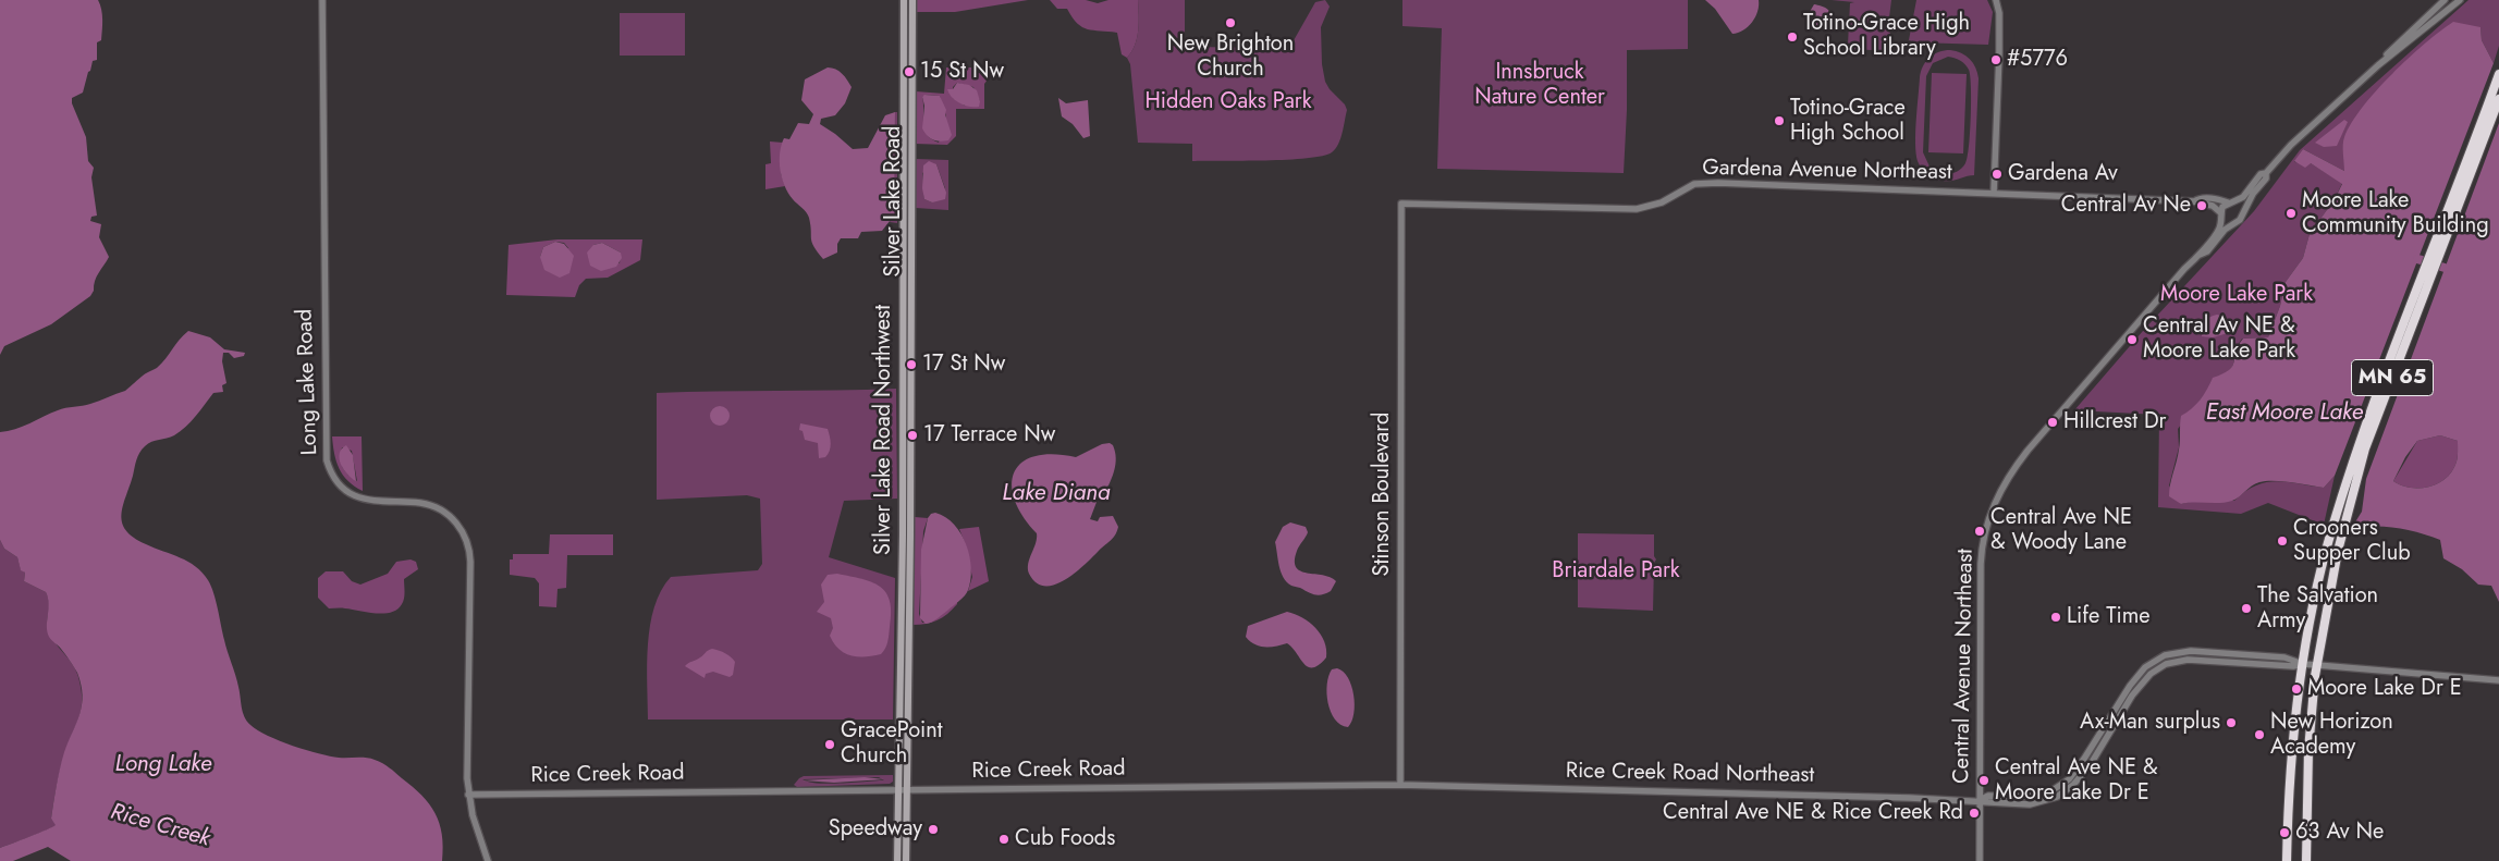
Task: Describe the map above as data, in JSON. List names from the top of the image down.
{
  "streets": {
    "highway": ["MN 65"],
    "main road": ["Silver Lake Road", "Silver Lake Road Northwest"],
    "street": [
      "Gardena Avenue Northeast",
      "Long Lake Road",
      "Stinson Boulevard",
      "Central Avenue Northeast",
      "Rice Creek Road",
      "Rice Creek Road Northeast"
    ]
  },
  "crossings": [
    ["Gardena Avenue Northeast", "Stinson Boulevard"],
    ["Gardena Avenue Northeast", "Central Avenue Northeast"],
    ["Silver Lake Road", "Rice Creek Road"],
    ["MN 65", "Rice Creek Road Northeast"],
    ["Long Lake Road", "Rice Creek Road"],
    ["Silver Lake Road Northwest", "Rice Creek Road"],
    ["Stinson Boulevard", "Rice Creek Road"],
    ["Stinson Boulevard", "Rice Creek Road Northeast"],
    ["Central Avenue Northeast", "Rice Creek Road Northeast"],
    ["Rice Creek Road", "Rice Creek Road Northeast"]
  ],
  "water": [
    "East Moore Lake",
    "Lake Diana",
    "Long Lake",
    "Rice Creek"
  ],
  "parks": [
    "Innsbruck Nature Center",
    "Hidden Oaks Park",
    "Moore Lake Park",
    "Briardale Park"
  ],
  "places": [
    "New Brighton Church",
    "Totino-Grace High School Library",
    "#5776",
    "15 St Nw",
    "Totino-Grace High School",
    "Gardena Av",
    "Central Av Ne",
    "Moore Lake Community Building",
    "Central Av NE & Moore Lake Park",
    "17 St Nw",
    "Hillcrest Dr",
    "17 Terrace Nw",
    "Central Ave NE & Woody Lane",
    "Crooners Supper Club",
    "The Salvation Army",
    "Life Time",
    "Moore Lake Dr E",
    "Ax-Man surplus",
    "New Horizon Academy",
    "GracePoint Church",
    "Central Ave NE & Moore Lake Dr E",
    "Central Ave NE & Rice Creek Rd",
    "Speedway",
    "63 Av Ne",
    "Cub Foods"
  ]
}
